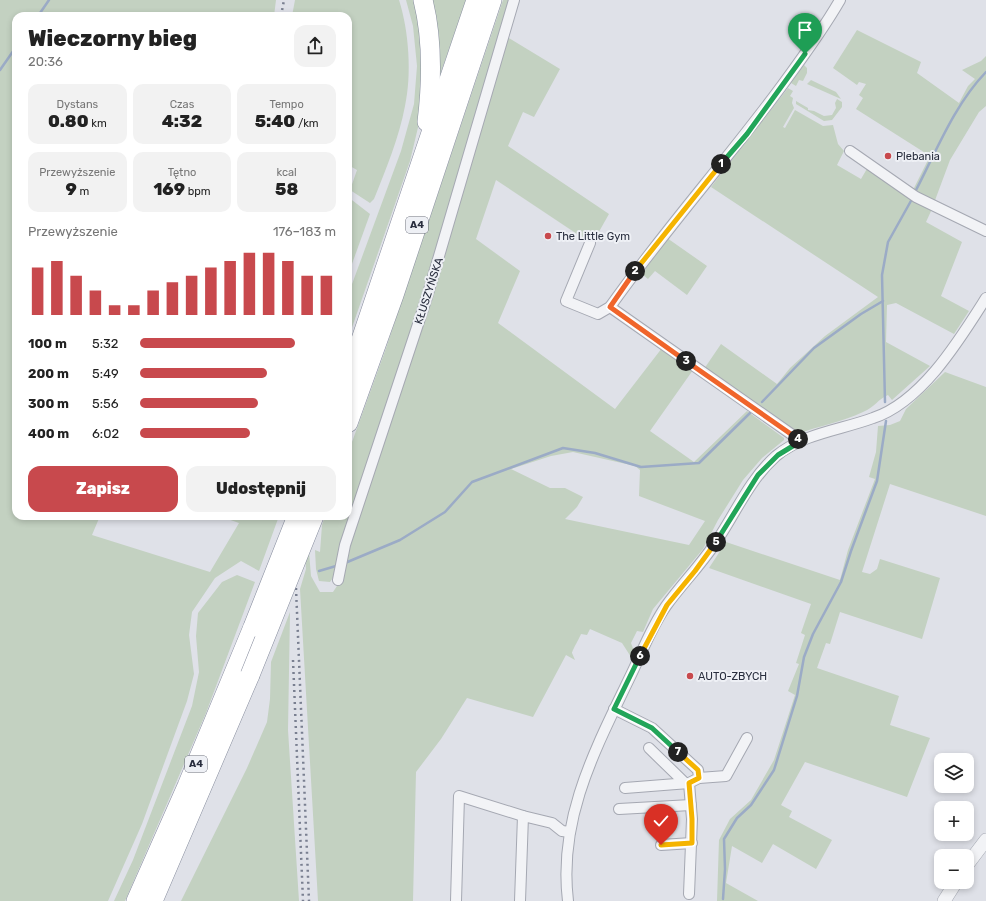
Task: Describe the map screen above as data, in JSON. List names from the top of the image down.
{
  "streets": {
    "highway": ["A4"],
    "street": ["KŁUSZYŃSKA"]
  },
  "places": ["Plebania", "The Little Gym", "AUTO-ZBYCH"],
  "page": {
    "heading": ["Wieczorny bieg", "20:36"],
    "stats": [
      ["Dystans", "0.80 km"],
      ["Czas", "4:32"],
      ["Tempo", "5:40 /km"],
      ["Przewyższenie", "9 m"],
      ["Tętno", "169 bpm"],
      ["kcal", "58"]
    ],
    "pins": [
      "1",
      "2",
      "3",
      "4",
      "5",
      "6",
      "7"
    ],
    "chart": ["Przewyższenie", "176–183 m"],
    "list": [
      {
        "name": "100 m",
        "note": "5:32"
      },
      {
        "name": "200 m",
        "note": "5:49"
      },
      {
        "name": "300 m",
        "note": "5:56"
      },
      {
        "name": "400 m",
        "note": "6:02"
      }
    ],
    "buttons": ["Zapisz", "Udostępnij"],
    "map_buttons": ["+", "−"]
  }
}
